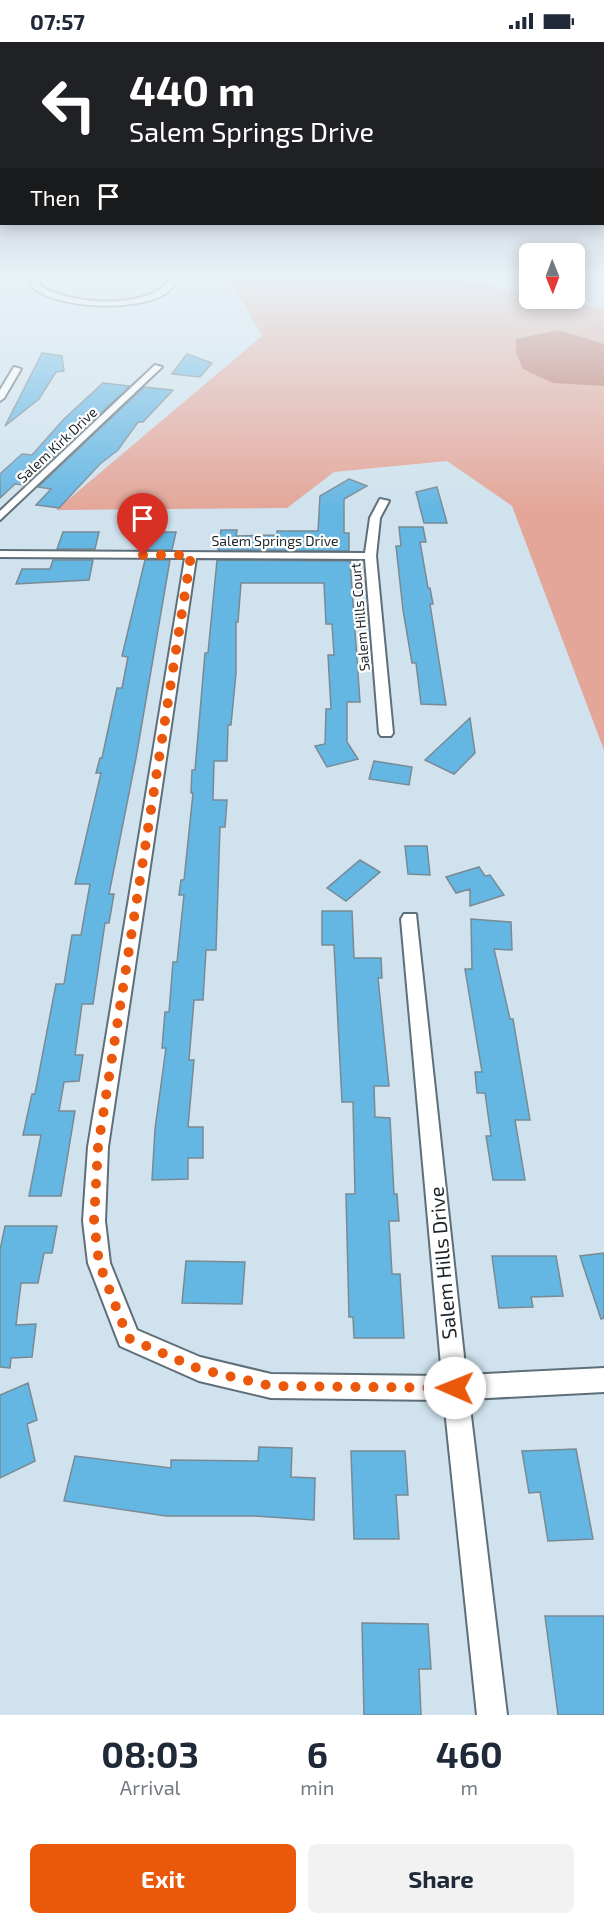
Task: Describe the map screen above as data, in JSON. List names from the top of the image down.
{
  "streets": {
    "street": [
      "Salem Kirk Drive",
      "Salem Springs Drive",
      "Salem Hills Court",
      "Salem Hills Drive"
    ]
  },
  "crossings": [
    ["Salem Springs Drive", "Salem Hills Court"]
  ],
  "north": "bottom",
  "page": {
    "status": "07:57",
    "turn": ["440 m", "Salem Springs Drive"],
    "then": "Then",
    "eta": [
      "08:03",
      "Arrival",
      "6",
      "min",
      "460",
      "m"
    ],
    "buttons": ["Exit", "Share"]
  }
}
